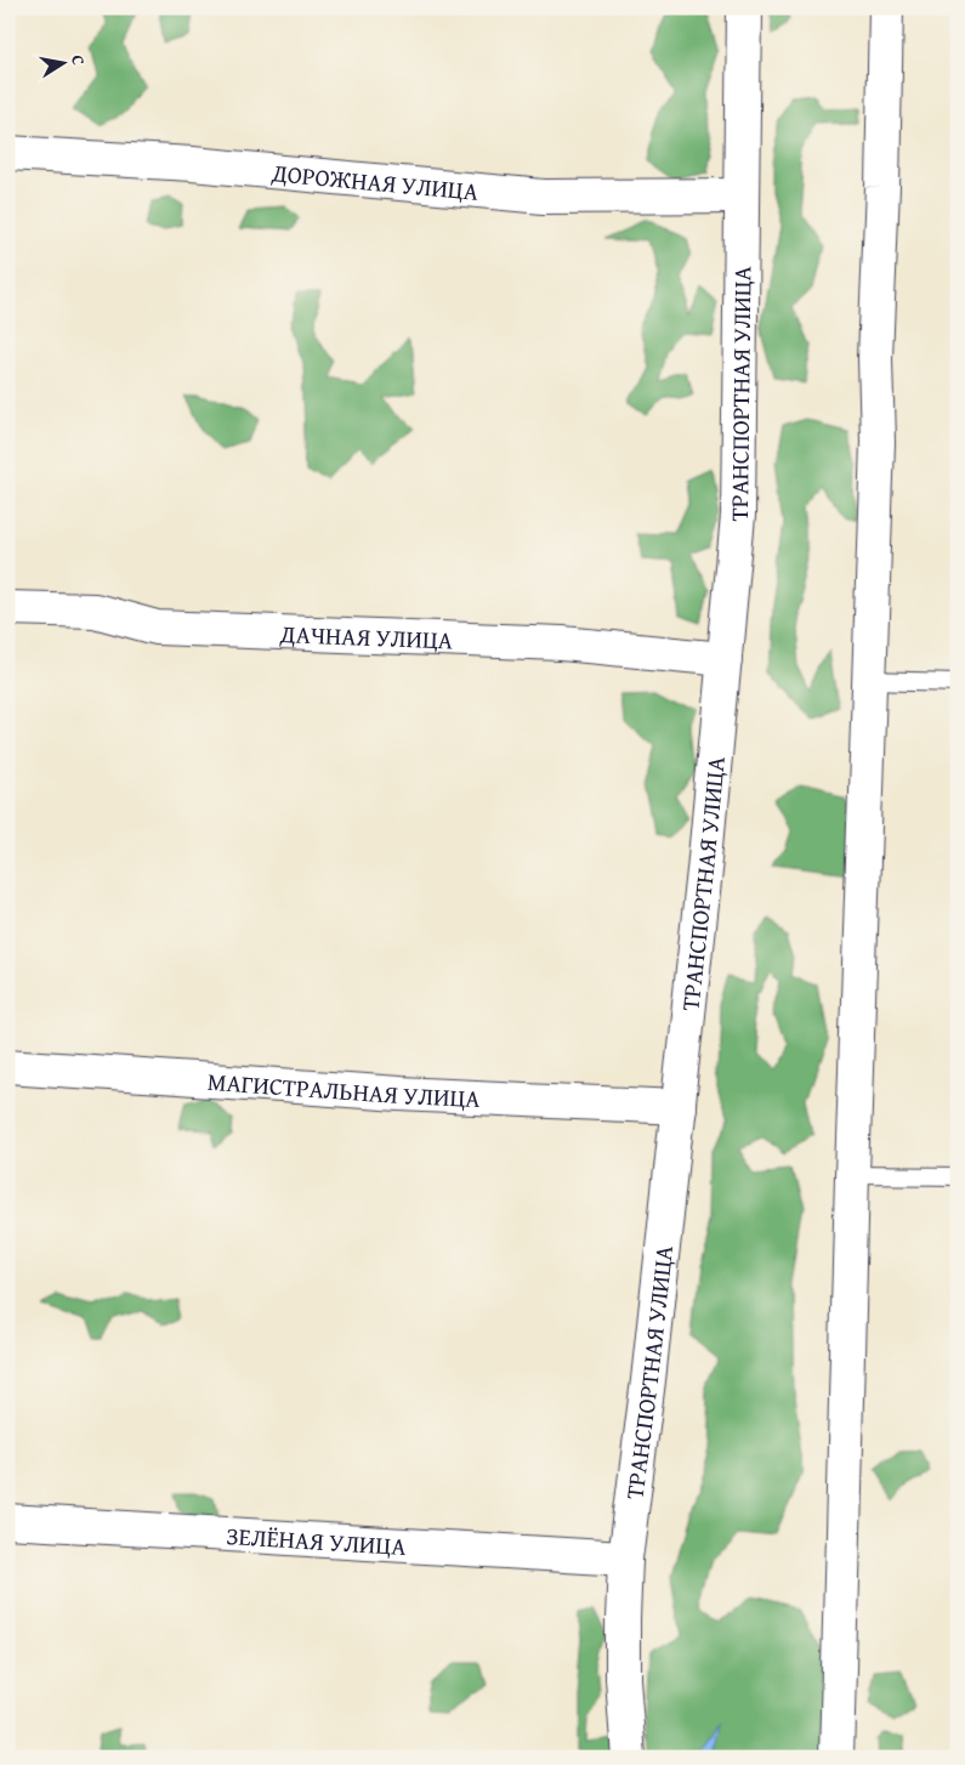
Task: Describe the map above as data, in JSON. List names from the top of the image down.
{
  "streets": {
    "street": [
      "ДОРОЖНАЯ УЛИЦА",
      "ТРАНСПОРТНАЯ УЛИЦА",
      "ДАЧНАЯ УЛИЦА",
      "МАГИСТРАЛЬНАЯ УЛИЦА",
      "ЗЕЛЁНАЯ УЛИЦА"
    ]
  },
  "crossings": [
    ["ДОРОЖНАЯ УЛИЦА", "ТРАНСПОРТНАЯ УЛИЦА"],
    ["ТРАНСПОРТНАЯ УЛИЦА", "ДАЧНАЯ УЛИЦА"],
    ["ТРАНСПОРТНАЯ УЛИЦА", "МАГИСТРАЛЬНАЯ УЛИЦА"],
    ["ТРАНСПОРТНАЯ УЛИЦА", "ЗЕЛЁНАЯ УЛИЦА"]
  ],
  "north": "right"
}
